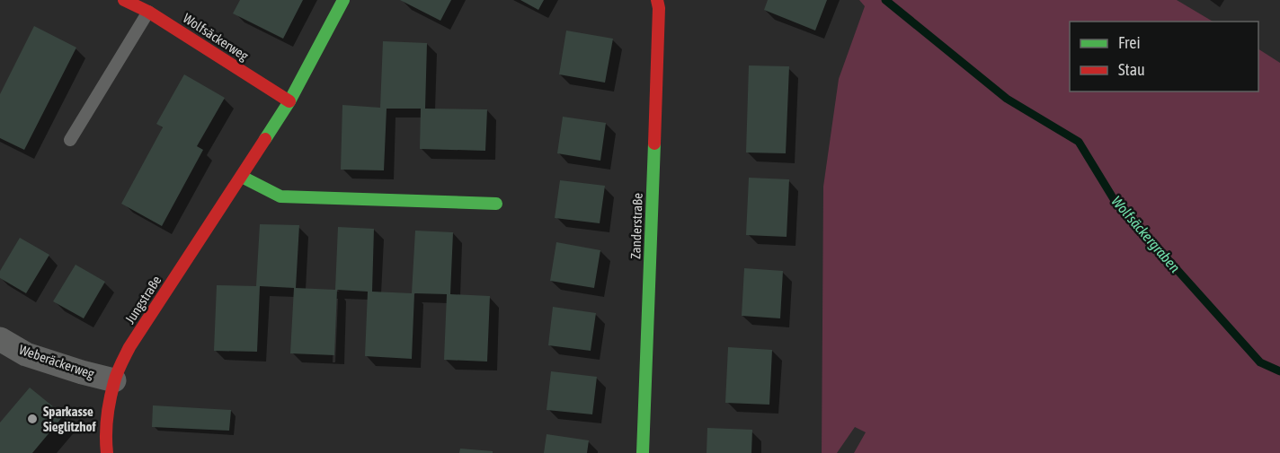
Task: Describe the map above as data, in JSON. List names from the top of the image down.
{
  "streets": {
    "street": [
      "Wolfsäckerweg",
      "Zanderstraße",
      "Jungstraße",
      "Weberäckerweg"
    ]
  },
  "crossings": [
    ["Wolfsäckerweg", "Jungstraße"],
    ["Jungstraße", "Weberäckerweg"]
  ],
  "water": ["Wolfsäckergraben"],
  "places": ["Sparkasse Sieglitzhof"],
  "legend": ["Frei", "Stau"]
}
